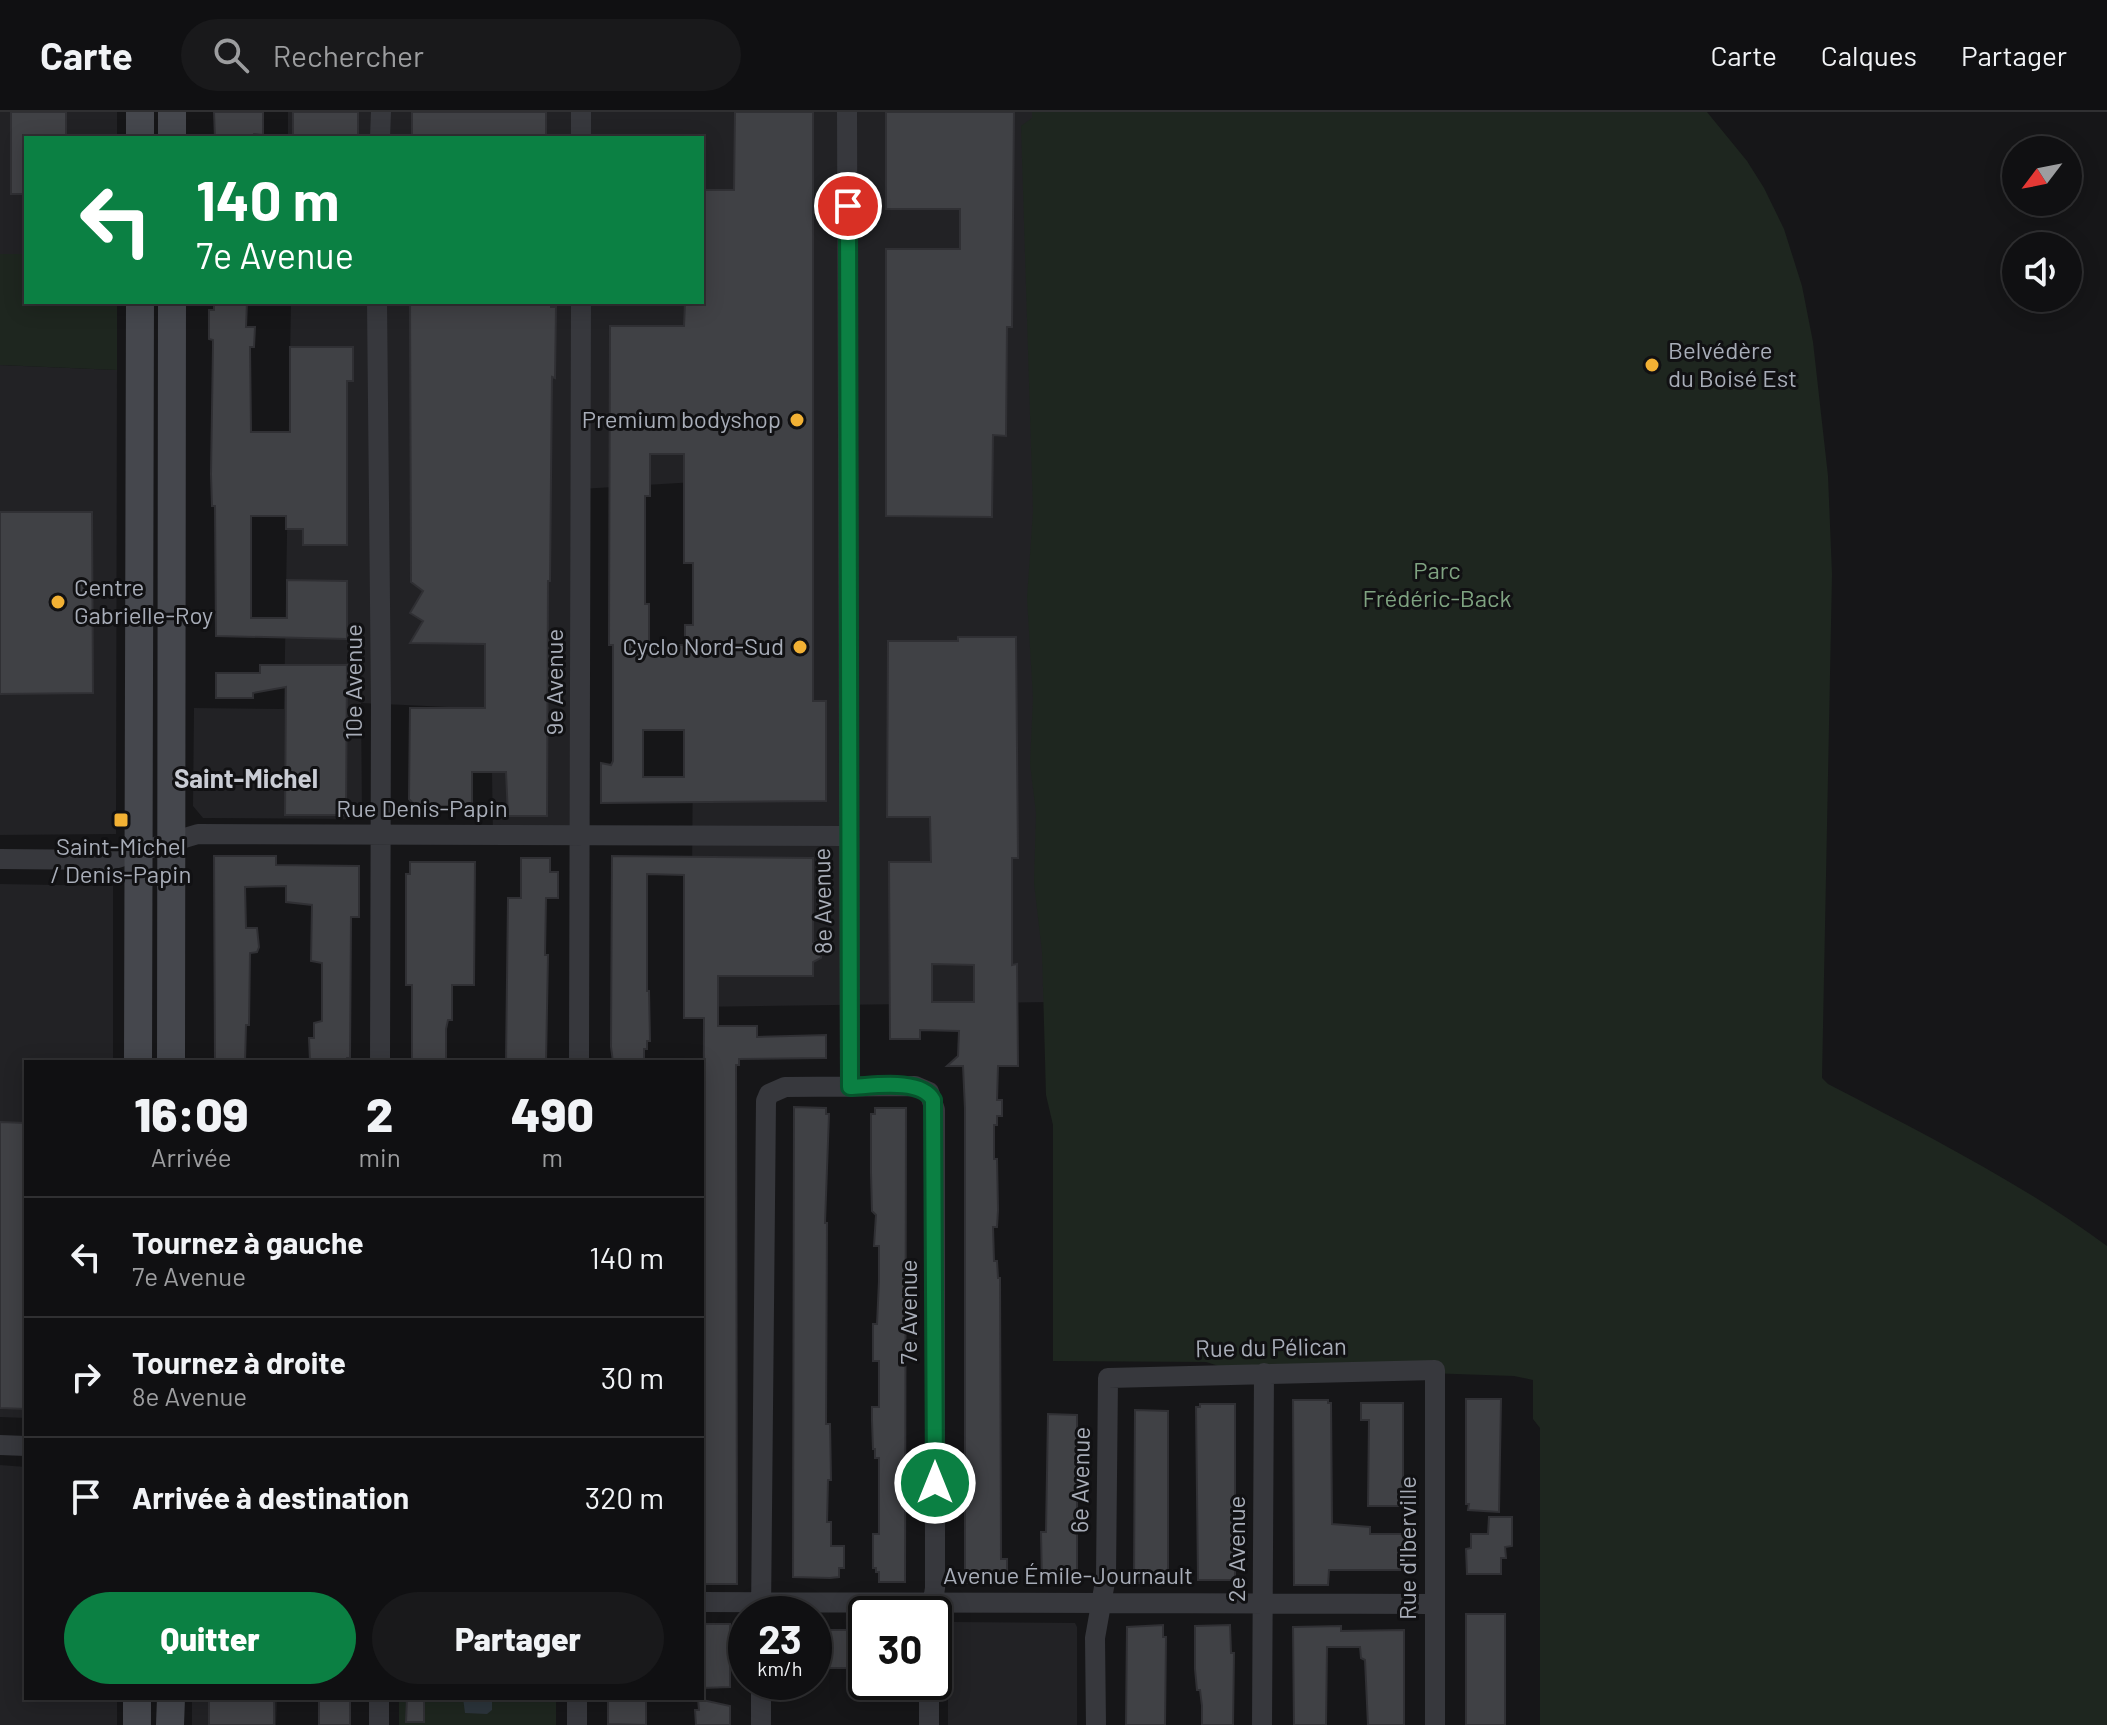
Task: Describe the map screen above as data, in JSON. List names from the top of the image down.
{
  "streets": {
    "street": [
      "10e Avenue",
      "9e Avenue",
      "Rue Denis-Papin",
      "8e Avenue",
      "7e Avenue",
      "Rue du Pélican",
      "6e Avenue",
      "Rue d'Iberville",
      "2e Avenue",
      "Avenue Émile-Journault"
    ]
  },
  "crossings": [
    ["10e Avenue", "Rue Denis-Papin"],
    ["9e Avenue", "Rue Denis-Papin"],
    ["Rue Denis-Papin", "8e Avenue"],
    ["8e Avenue", "7e Avenue"],
    ["Rue du Pélican", "6e Avenue"],
    ["Rue du Pélican", "Rue d'Iberville"],
    ["Rue du Pélican", "2e Avenue"],
    ["6e Avenue", "Avenue Émile-Journault"],
    ["Rue d'Iberville", "Avenue Émile-Journault"],
    ["2e Avenue", "Avenue Émile-Journault"]
  ],
  "districts": ["Saint-Michel"],
  "parks": ["Parc Frédéric-Back"],
  "places": {
    "other": [
      "Belvédère du Boisé Est",
      "Premium bodyshop",
      "Centre Gabrielle-Roy",
      "Cyclo Nord-Sud"
    ],
    "transit": ["Saint-Michel / Denis-Papin"]
  },
  "north": "bottom left",
  "page": {
    "header": "Carte",
    "search": "Rechercher",
    "nav": ["Carte", "Calques", "Partager"],
    "turn": ["140 m", "7e Avenue"],
    "eta": [
      "16:09",
      "Arrivée",
      "2",
      "min",
      "490",
      "m"
    ],
    "list": [
      {
        "name": "Tournez à gauche",
        "note": "7e Avenue",
        "value": "140 m"
      },
      {
        "name": "Tournez à droite",
        "note": "8e Avenue",
        "value": "30 m"
      },
      {
        "name": "Arrivée à destination",
        "value": "320 m"
      }
    ],
    "buttons": ["Quitter", "Partager"],
    "speed": "23 km/h",
    "limit": "30"
  }
}
